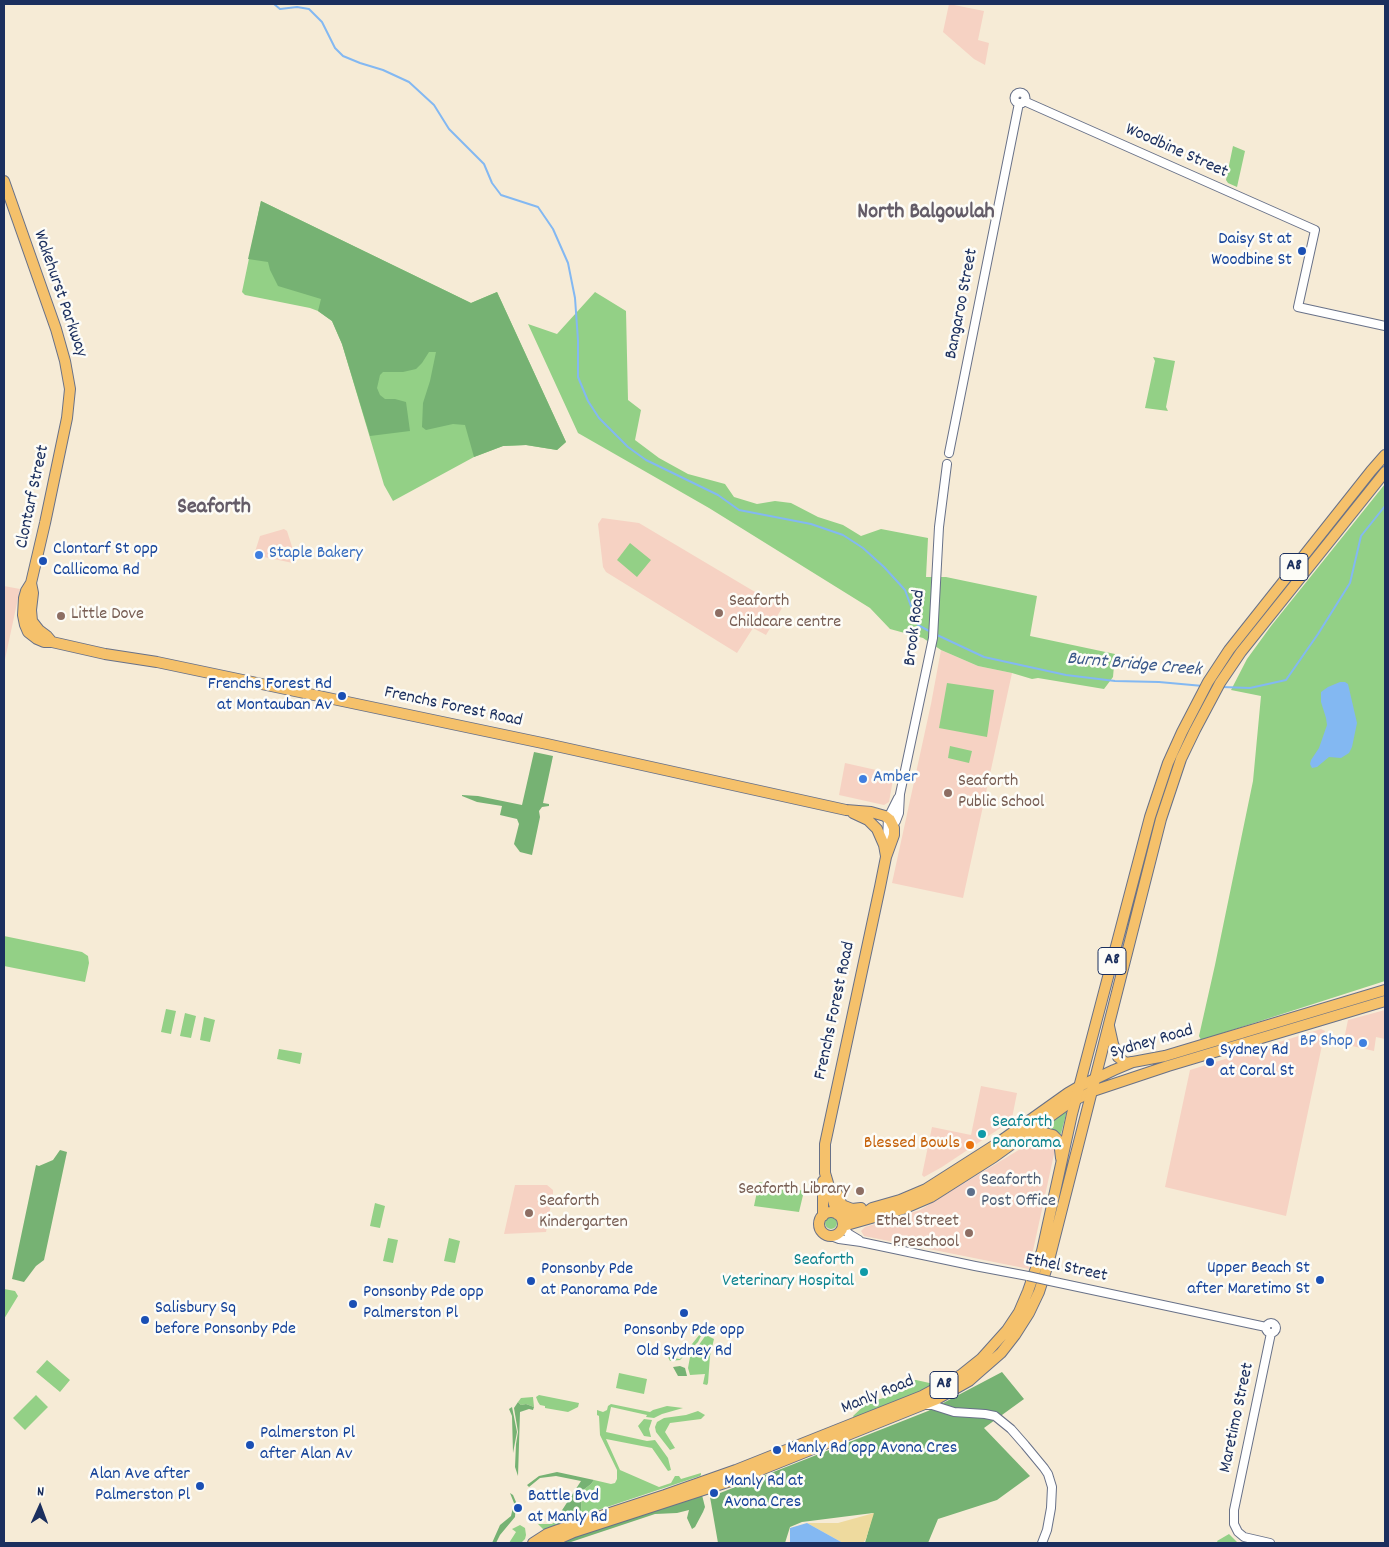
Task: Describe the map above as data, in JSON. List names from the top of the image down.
{
  "streets": {
    "main road": [
      "Wakehurst Parkway",
      "Clontarf Street",
      "A8",
      "Frenchs Forest Road",
      "Sydney Road",
      "Manly Road"
    ],
    "street": [
      "Woodbine Street",
      "Bangaroo Street",
      "Brook Road",
      "Ethel Street",
      "Maretimo Street"
    ]
  },
  "crossings": [
    ["Woodbine Street", "Bangaroo Street"],
    ["Wakehurst Parkway", "Clontarf Street"],
    ["Bangaroo Street", "Brook Road"],
    ["Clontarf Street", "Frenchs Forest Road"],
    ["A8", "Sydney Road"],
    ["A8", "Manly Road"],
    ["Brook Road", "Frenchs Forest Road"],
    ["Frenchs Forest Road", "Sydney Road"],
    ["Frenchs Forest Road", "Ethel Street"],
    ["Sydney Road", "Ethel Street"],
    ["Sydney Road", "Manly Road"],
    ["Ethel Street", "Maretimo Street"]
  ],
  "districts": ["North Balgowlah", "Seaforth"],
  "water": ["Burnt Bridge Creek"],
  "places": [
    "Daisy St at Woodbine St",
    "Staple Bakery",
    "Clontarf St opp Callicoma Rd",
    "Seaforth Childcare centre",
    "Little Dove",
    "Frenchs Forest Rd at Montauban Av",
    "Amber",
    "Seaforth Public School",
    "BP Shop",
    "Sydney Rd at Coral St",
    "Seaforth Panorama",
    "Blessed Bowls",
    "Seaforth Library",
    "Seaforth Post Office",
    "Seaforth Kindergarten",
    "Ethel Street Preschool",
    "Seaforth Veterinary Hospital",
    "Upper Beach St after Maretimo St",
    "Ponsonby Pde at Panorama Pde",
    "Ponsonby Pde opp Palmerston Pl",
    "Ponsonby Pde opp Old Sydney Rd",
    "Salisbury Sq before Ponsonby Pde",
    "Palmerston Pl after Alan Av",
    "Manly Rd opp Avona Cres",
    "Alan Ave after Palmerston Pl",
    "Manly Rd at Avona Cres",
    "Battle Bvd at Manly Rd"
  ],
  "north": "top"
}
